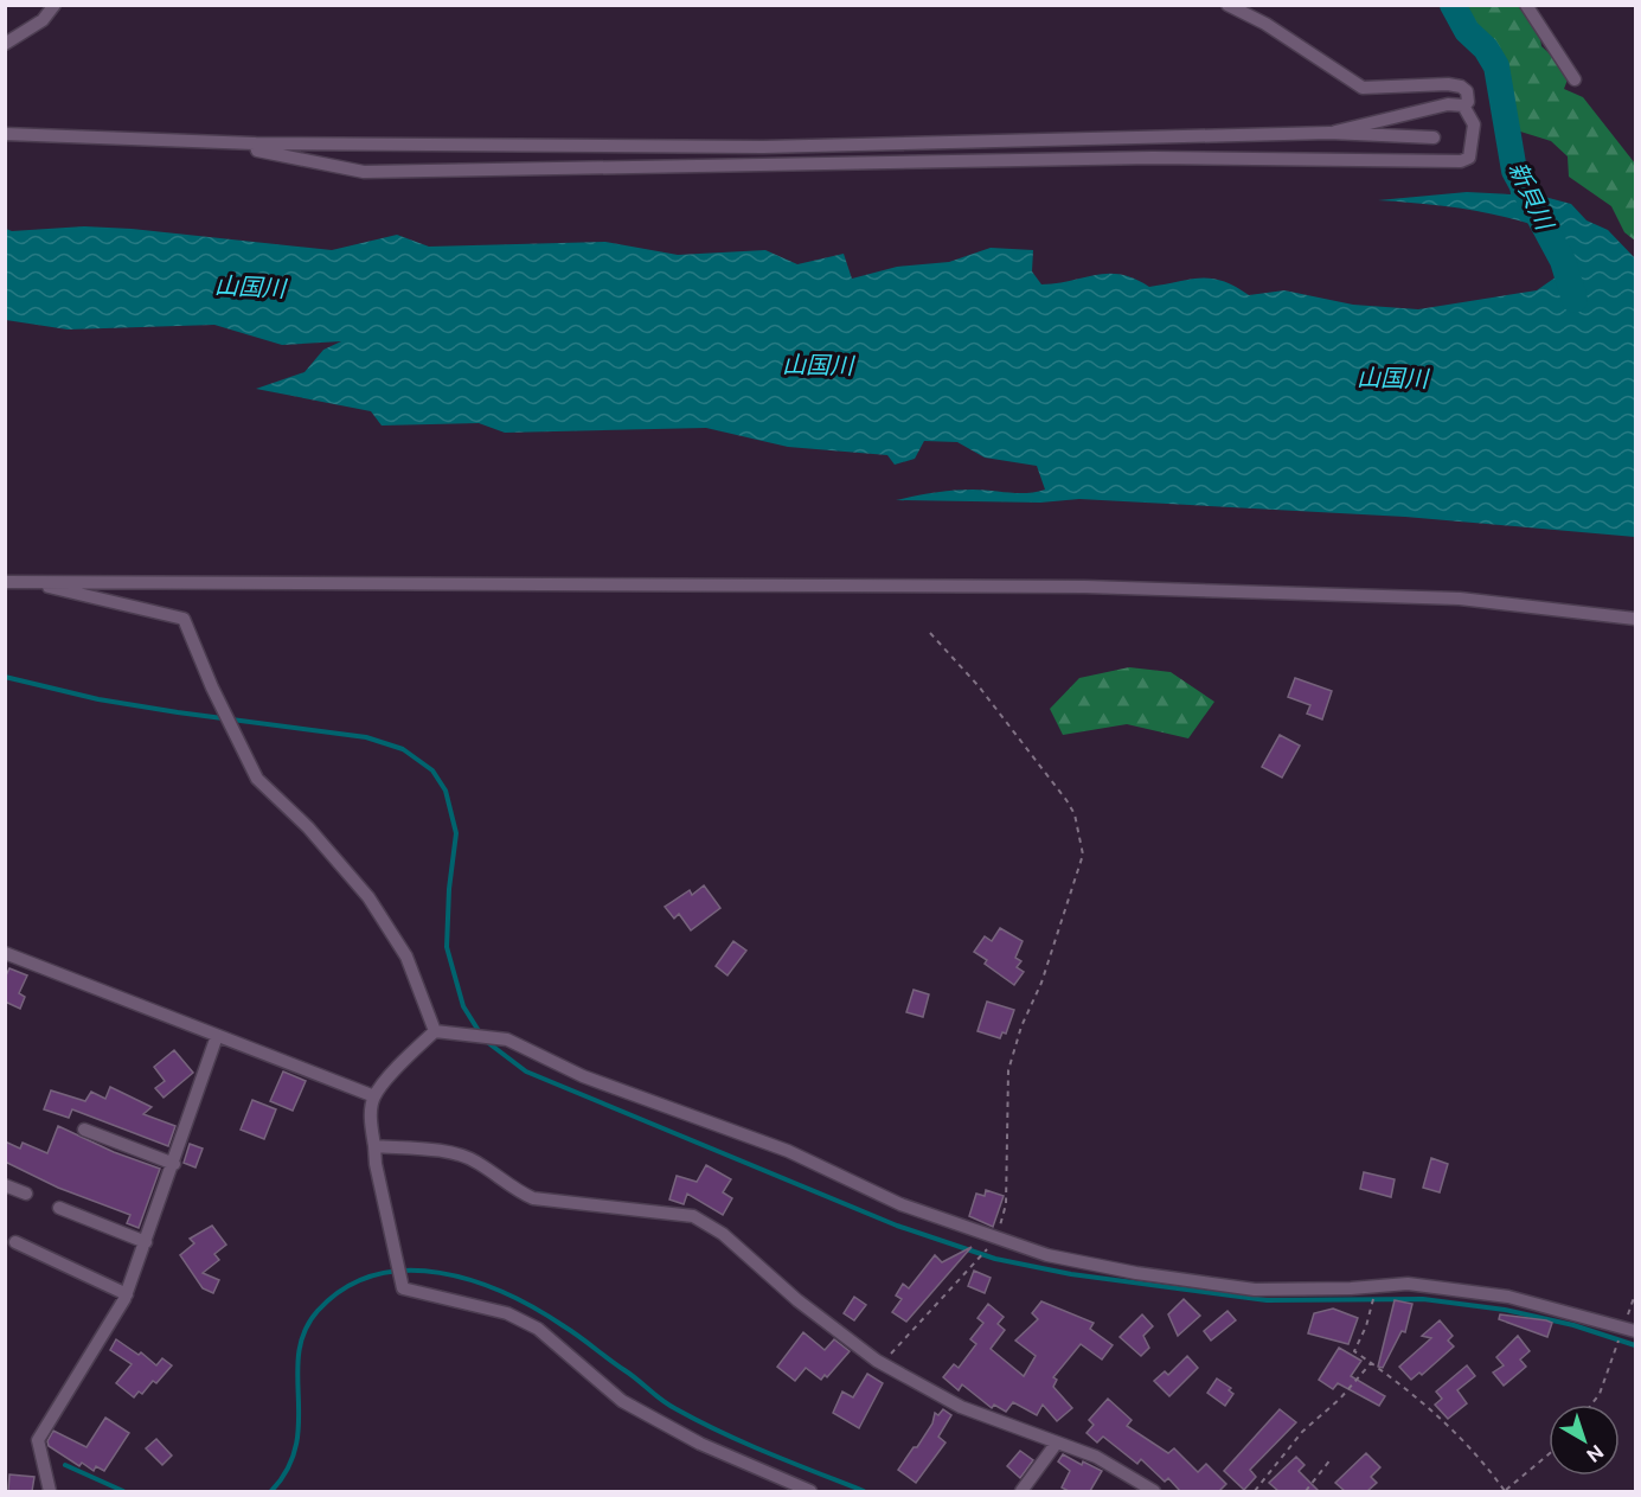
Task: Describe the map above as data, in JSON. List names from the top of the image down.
{
  "water": ["新貝川", "山国川"],
  "north": "bottom right"
}
